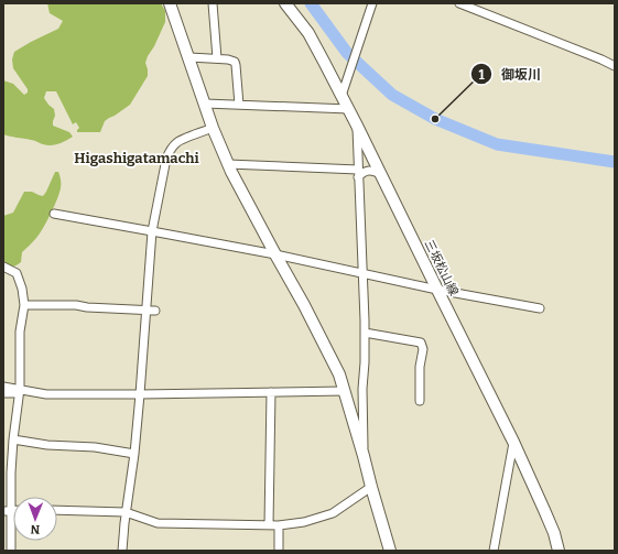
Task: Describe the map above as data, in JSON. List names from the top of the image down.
{
  "streets": {
    "main road": ["三坂松山線"]
  },
  "districts": ["Higashigatamachi"],
  "places": ["御坂川"],
  "north": "bottom"
}
